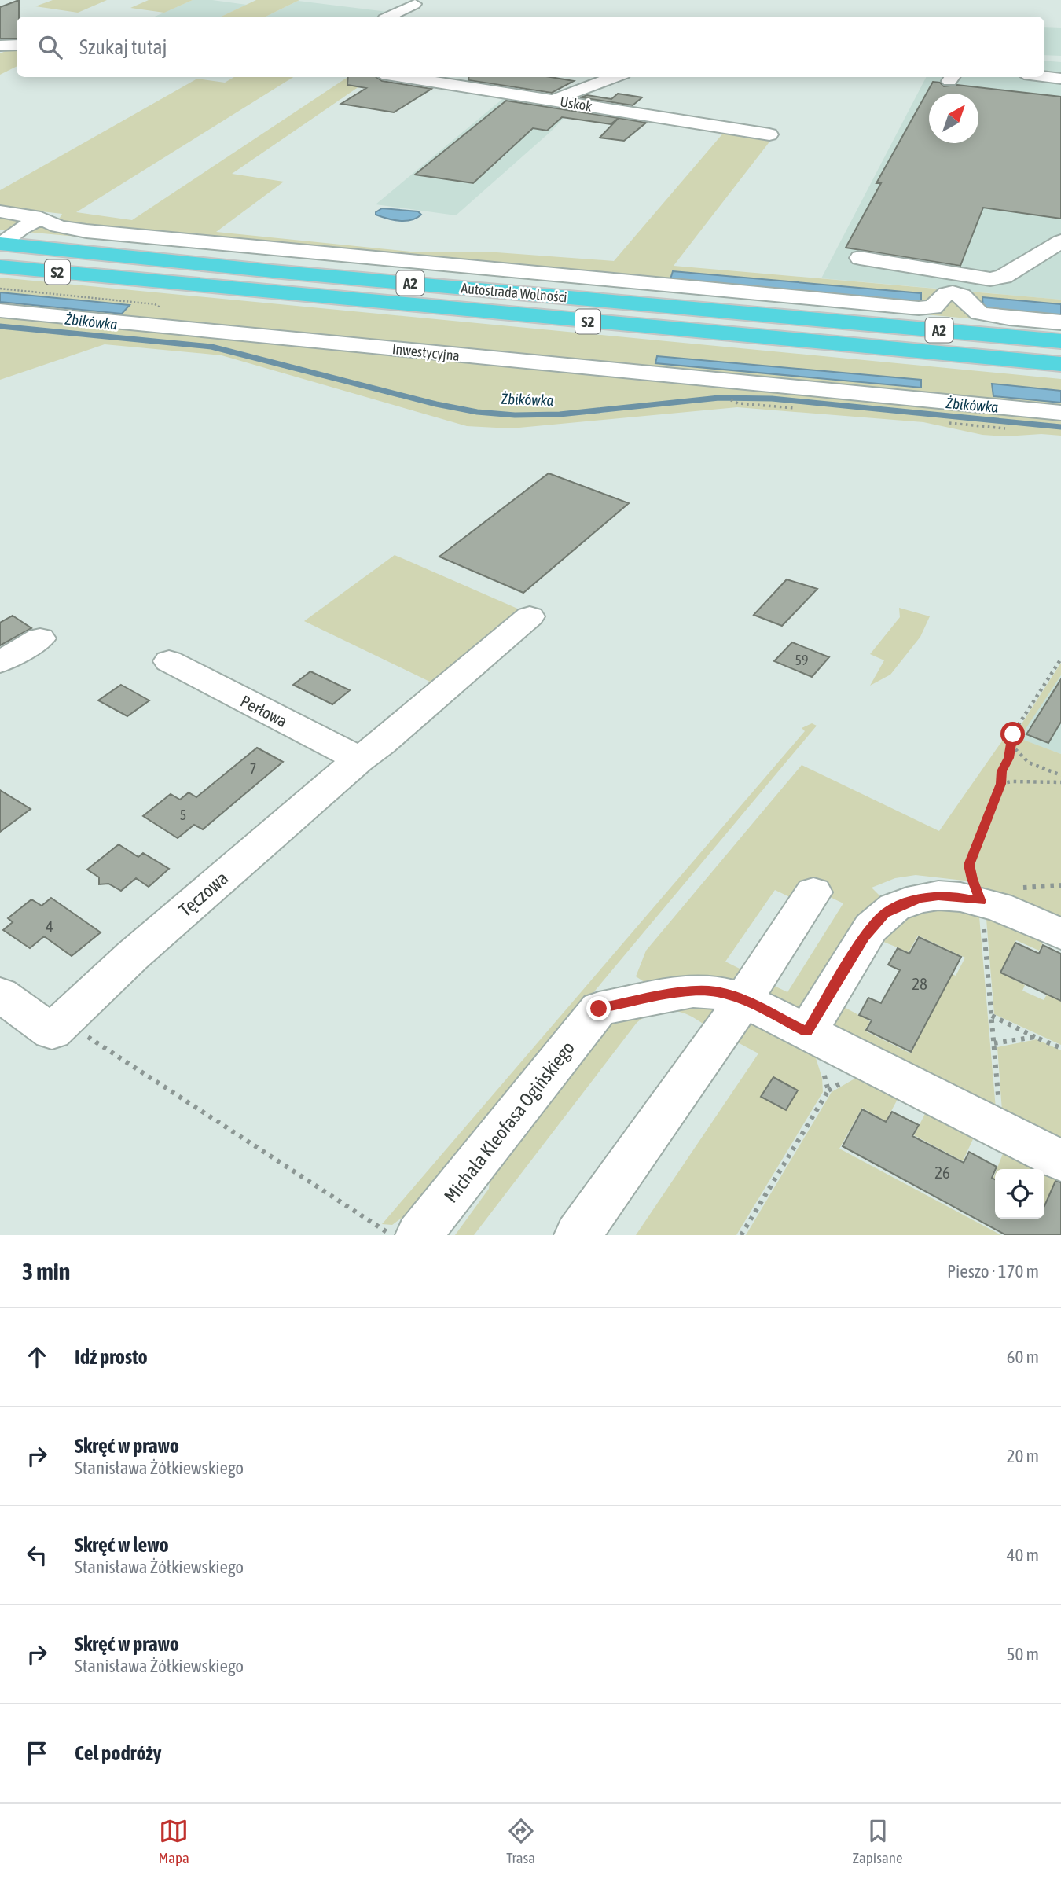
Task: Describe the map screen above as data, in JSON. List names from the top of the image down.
{
  "streets": {
    "highway": ["S2", "A2", "Autostrada Wolności"],
    "street": [
      "Uskok",
      "Inwestycyjna",
      "Perłowa",
      "Tęczowa",
      "Michała Kleofasa Ogińskiego"
    ]
  },
  "crossings": [
    ["Perłowa", "Tęczowa"]
  ],
  "water": ["Żbikówka"],
  "house_numbers": [
    "59",
    "7",
    "5",
    "4",
    "28",
    "26"
  ],
  "north": "top right",
  "page": {
    "search": "Szukaj tutaj",
    "heading": ["3 min", "Pieszo · 170 m"],
    "list": [
      ["Idź prosto", "60 m"],
      ["Skręć w prawo", "Stanisława Żółkiewskiego", "20 m"],
      ["Skręć w lewo", "Stanisława Żółkiewskiego", "40 m"],
      ["Skręć w prawo", "Stanisława Żółkiewskiego", "50 m"],
      "Cel podróży"
    ],
    "nav": ["Mapa", "Trasa", "Zapisane"]
  }
}
